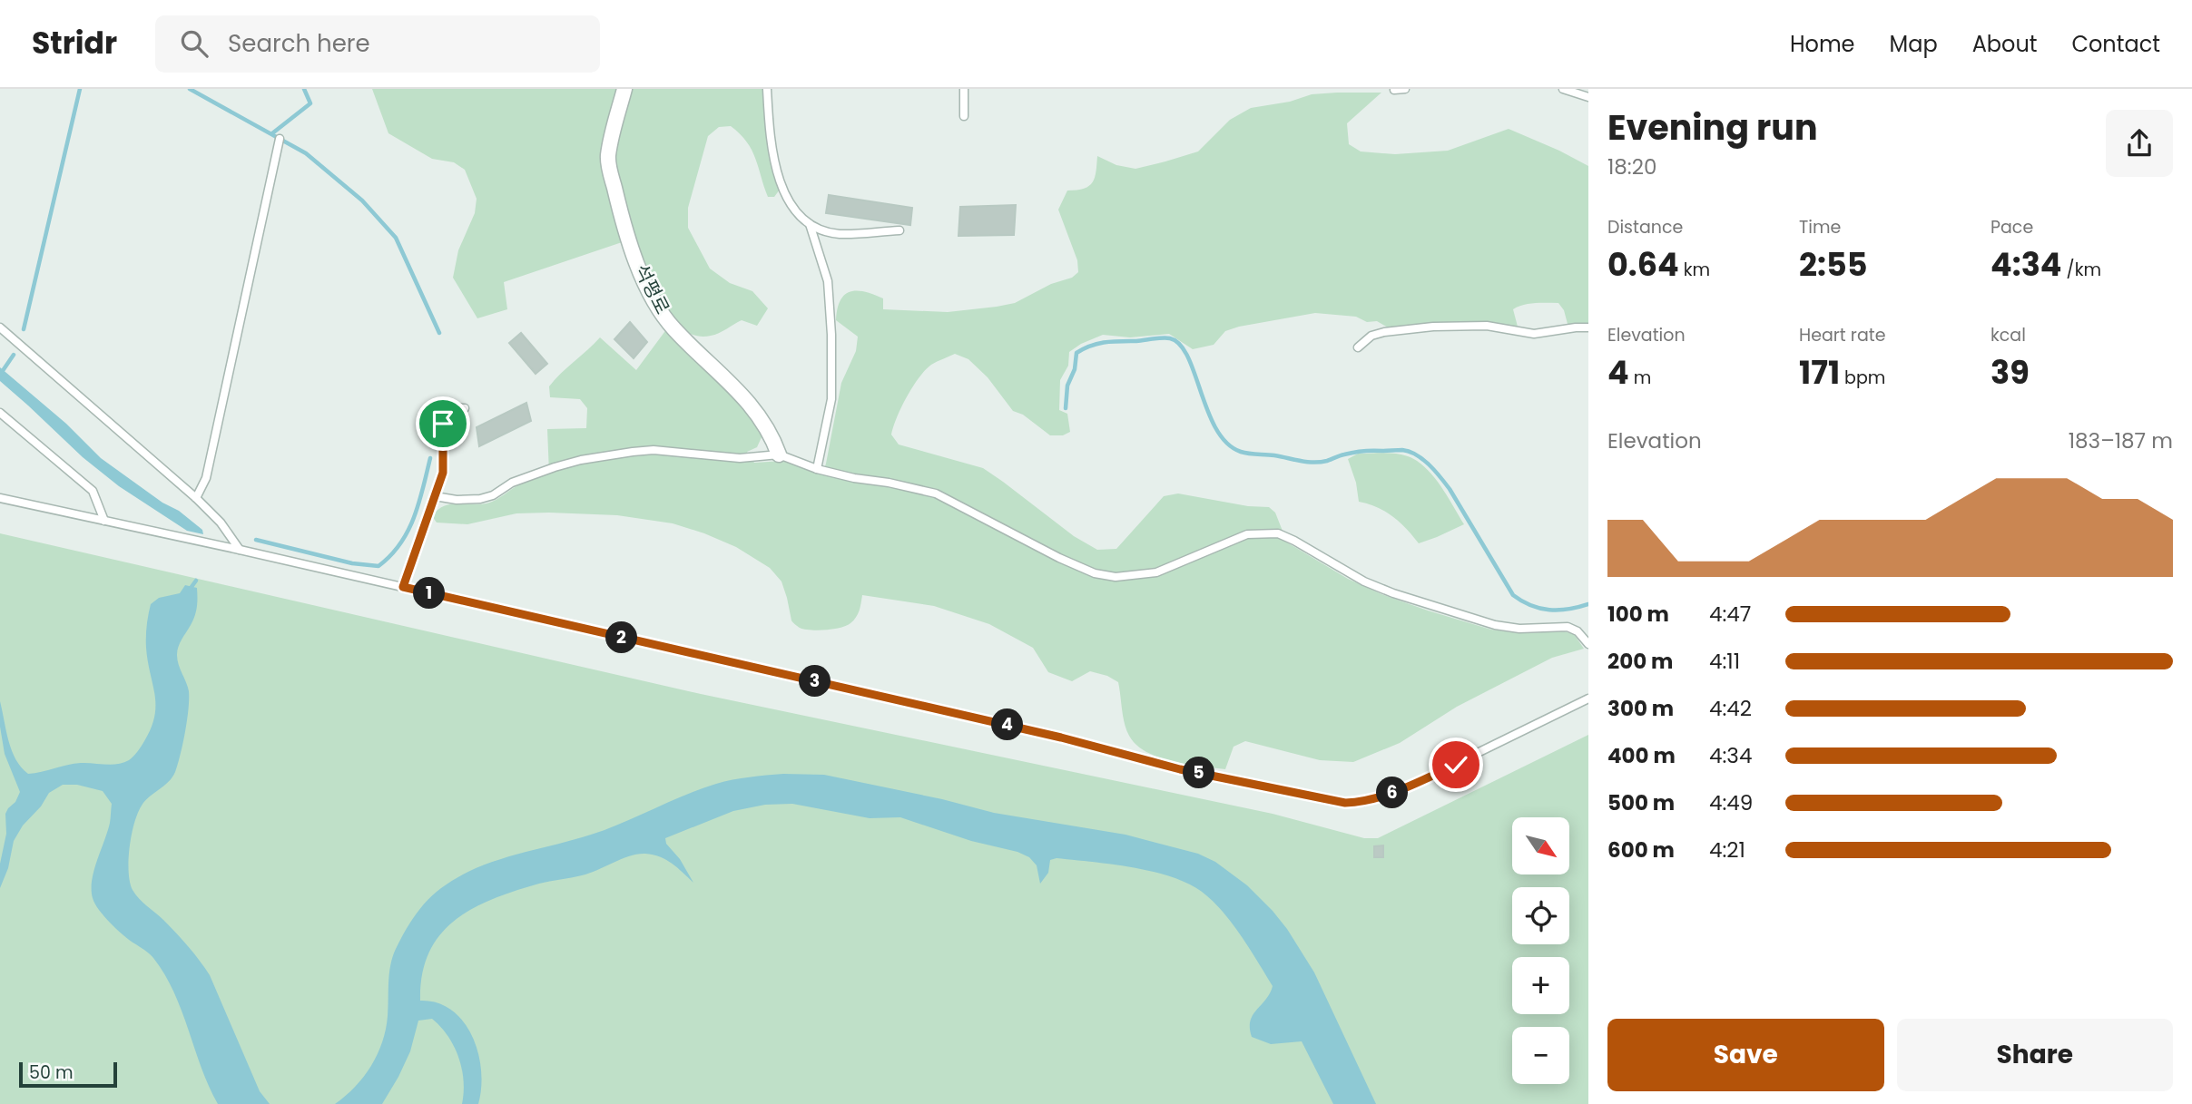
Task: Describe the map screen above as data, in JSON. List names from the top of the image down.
{
  "streets": {
    "street": ["석평로"]
  },
  "scale_bar": "50 m",
  "north": "bottom right",
  "page": {
    "header": "Stridr",
    "search": "Search here",
    "nav": [
      "Home",
      "Map",
      "About",
      "Contact"
    ],
    "heading": ["Evening run", "18:20"],
    "stats": [
      ["Distance", "0.64 km"],
      ["Time", "2:55"],
      ["Pace", "4:34 /km"],
      ["Elevation", "4 m"],
      ["Heart rate", "171 bpm"],
      ["kcal", "39"]
    ],
    "chart": ["Elevation", "183–187 m"],
    "pins": [
      "1",
      "2",
      "3",
      "4",
      "5",
      "6"
    ],
    "list": [
      {
        "name": "100 m",
        "note": "4:47"
      },
      {
        "name": "200 m",
        "note": "4:11"
      },
      {
        "name": "300 m",
        "note": "4:42"
      },
      {
        "name": "400 m",
        "note": "4:34"
      },
      {
        "name": "500 m",
        "note": "4:49"
      },
      {
        "name": "600 m",
        "note": "4:21"
      }
    ],
    "map_buttons": ["+", "−"],
    "buttons": ["Save", "Share"],
    "scale": "50 m"
  }
}
